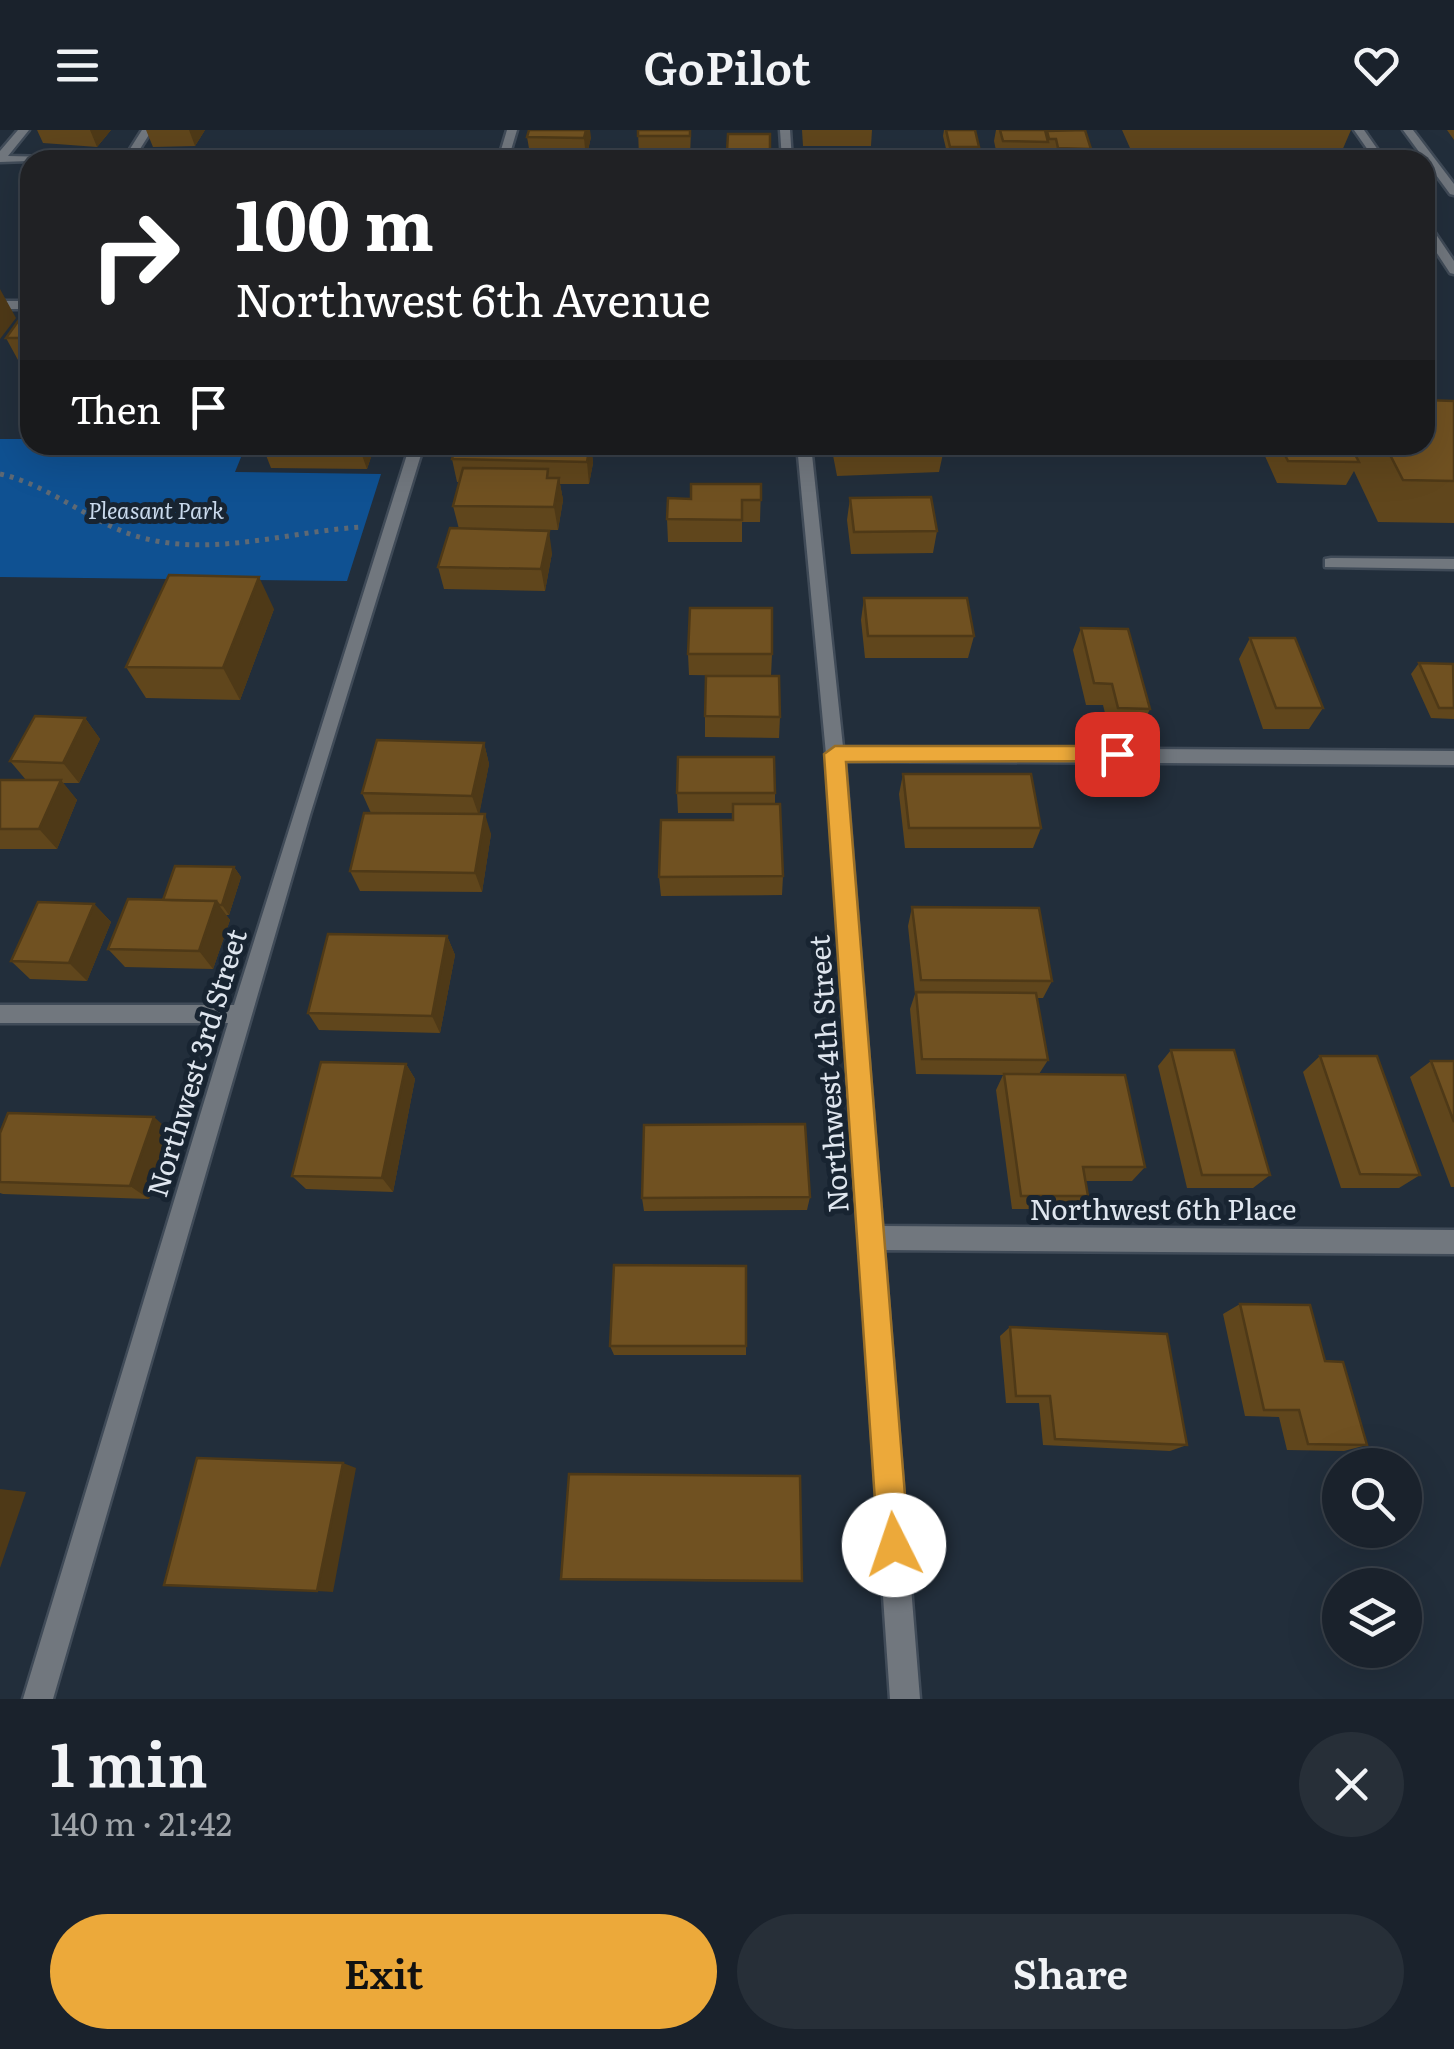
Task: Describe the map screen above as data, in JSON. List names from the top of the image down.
{
  "streets": {
    "street": ["Northwest 3rd Street", "Northwest 4th Street", "Northwest 6th Place"]
  },
  "crossings": [
    ["Northwest 4th Street", "Northwest 6th Place"]
  ],
  "parks": ["Pleasant Park"],
  "page": {
    "header": "GoPilot",
    "turn": ["100 m", "Northwest 6th Avenue"],
    "then": "Then",
    "heading": ["1 min", "140 m · 21:42"],
    "buttons": ["Exit", "Share"]
  }
}
